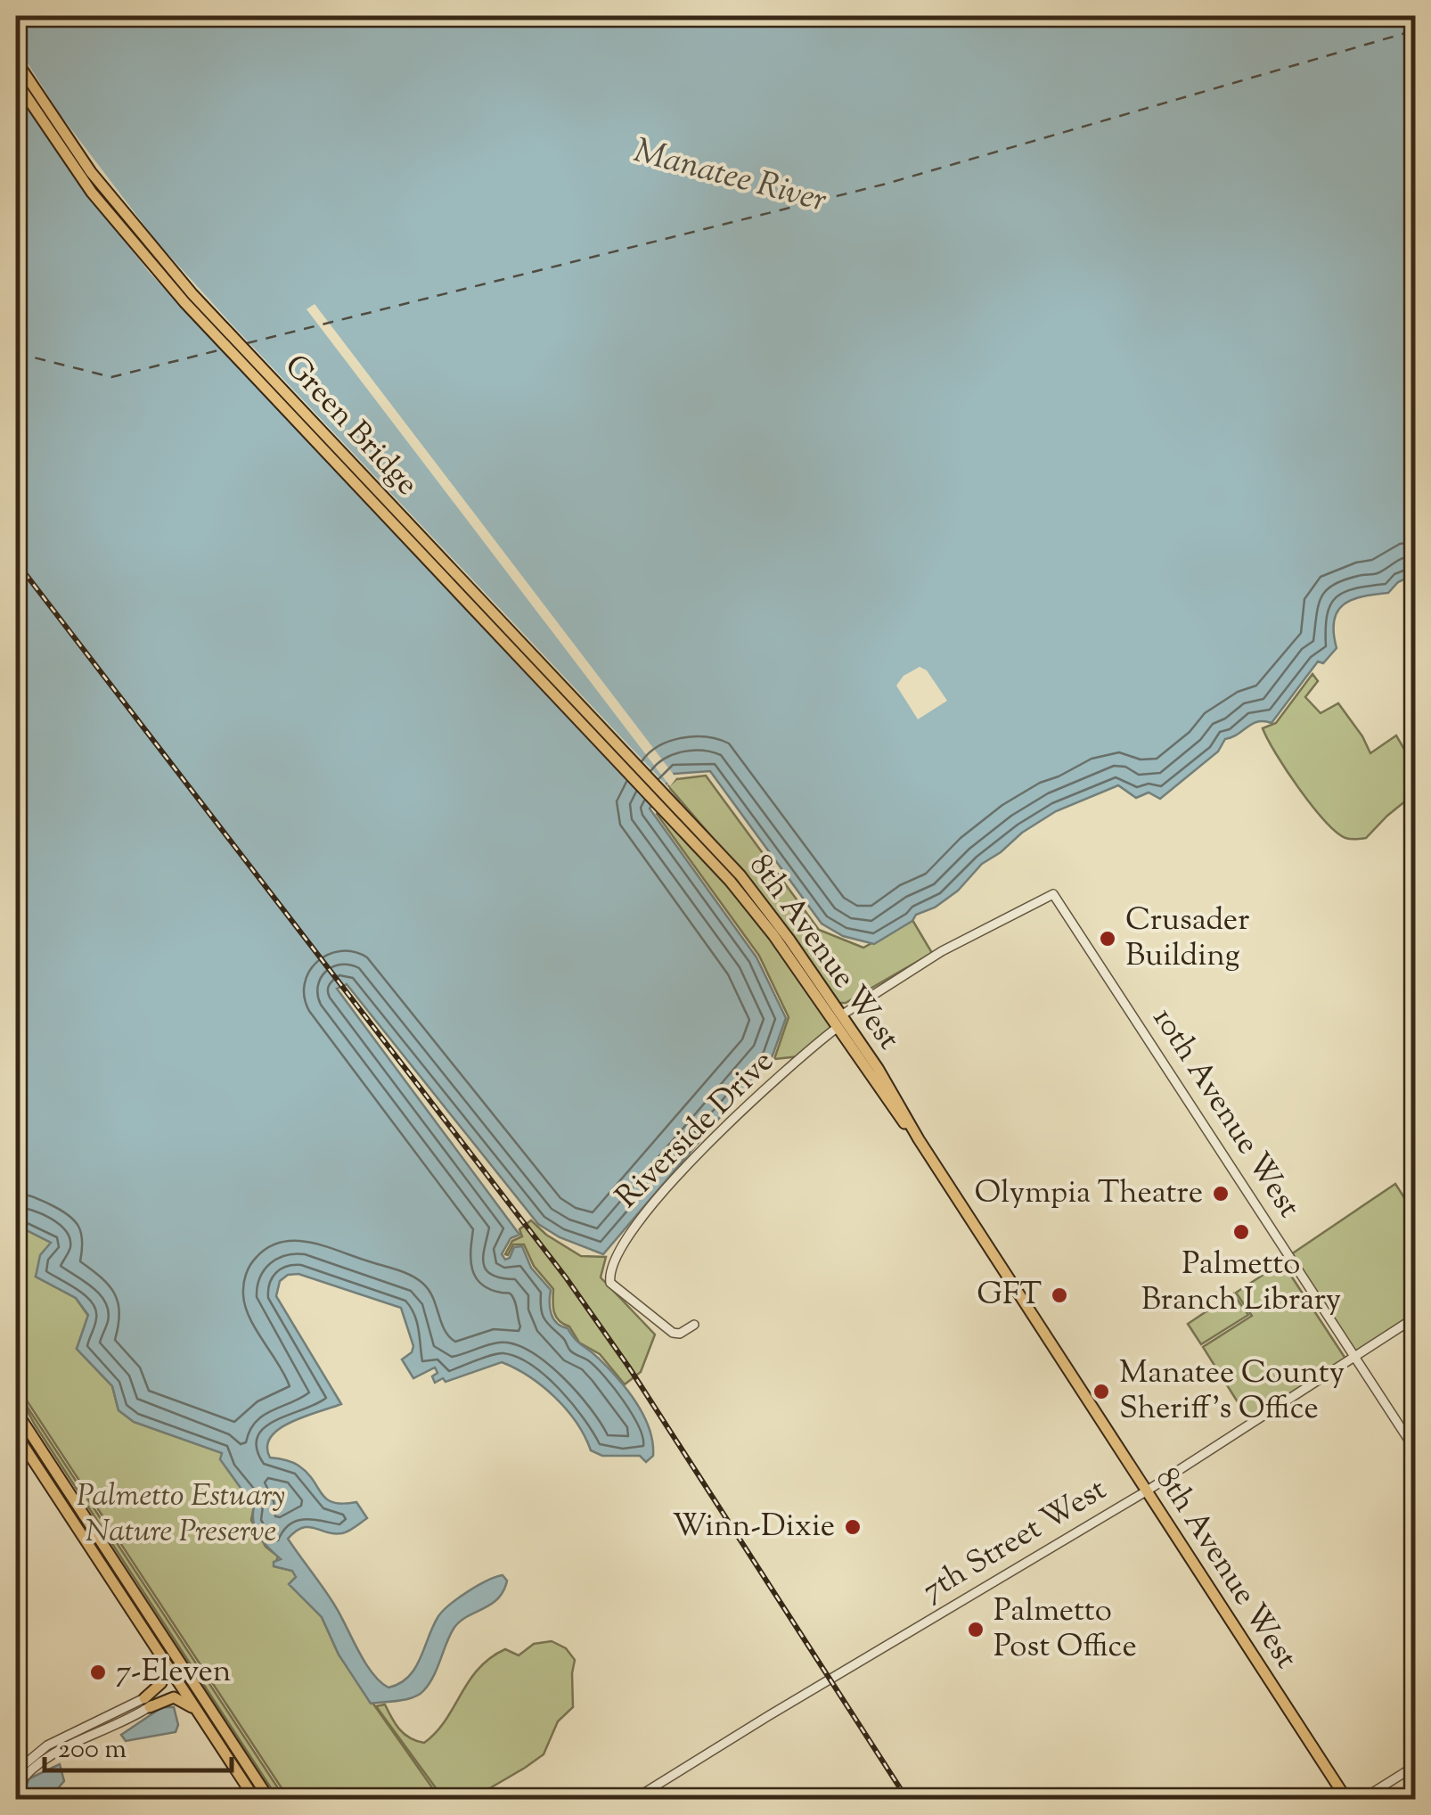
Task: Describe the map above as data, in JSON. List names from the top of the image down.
{
  "streets": {
    "main road": ["Green Bridge", "8th Avenue West"],
    "street": ["10th Avenue West", "Riverside Drive", "7th Street West"]
  },
  "crossings": [
    ["Green Bridge", "8th Avenue West"],
    ["8th Avenue West", "10th Avenue West"],
    ["8th Avenue West", "Riverside Drive"],
    ["8th Avenue West", "7th Street West"],
    ["10th Avenue West", "7th Street West"]
  ],
  "water": ["Manatee River"],
  "parks": ["Palmetto Estuary Nature Preserve"],
  "places": [
    "Crusader Building",
    "Olympia Theatre",
    "Palmetto Branch Library",
    "GFT",
    "Manatee County Sheriff's Office",
    "Winn-Dixie",
    "Palmetto Post Office",
    "7-Eleven"
  ],
  "scale_bar": "200 m"
}
